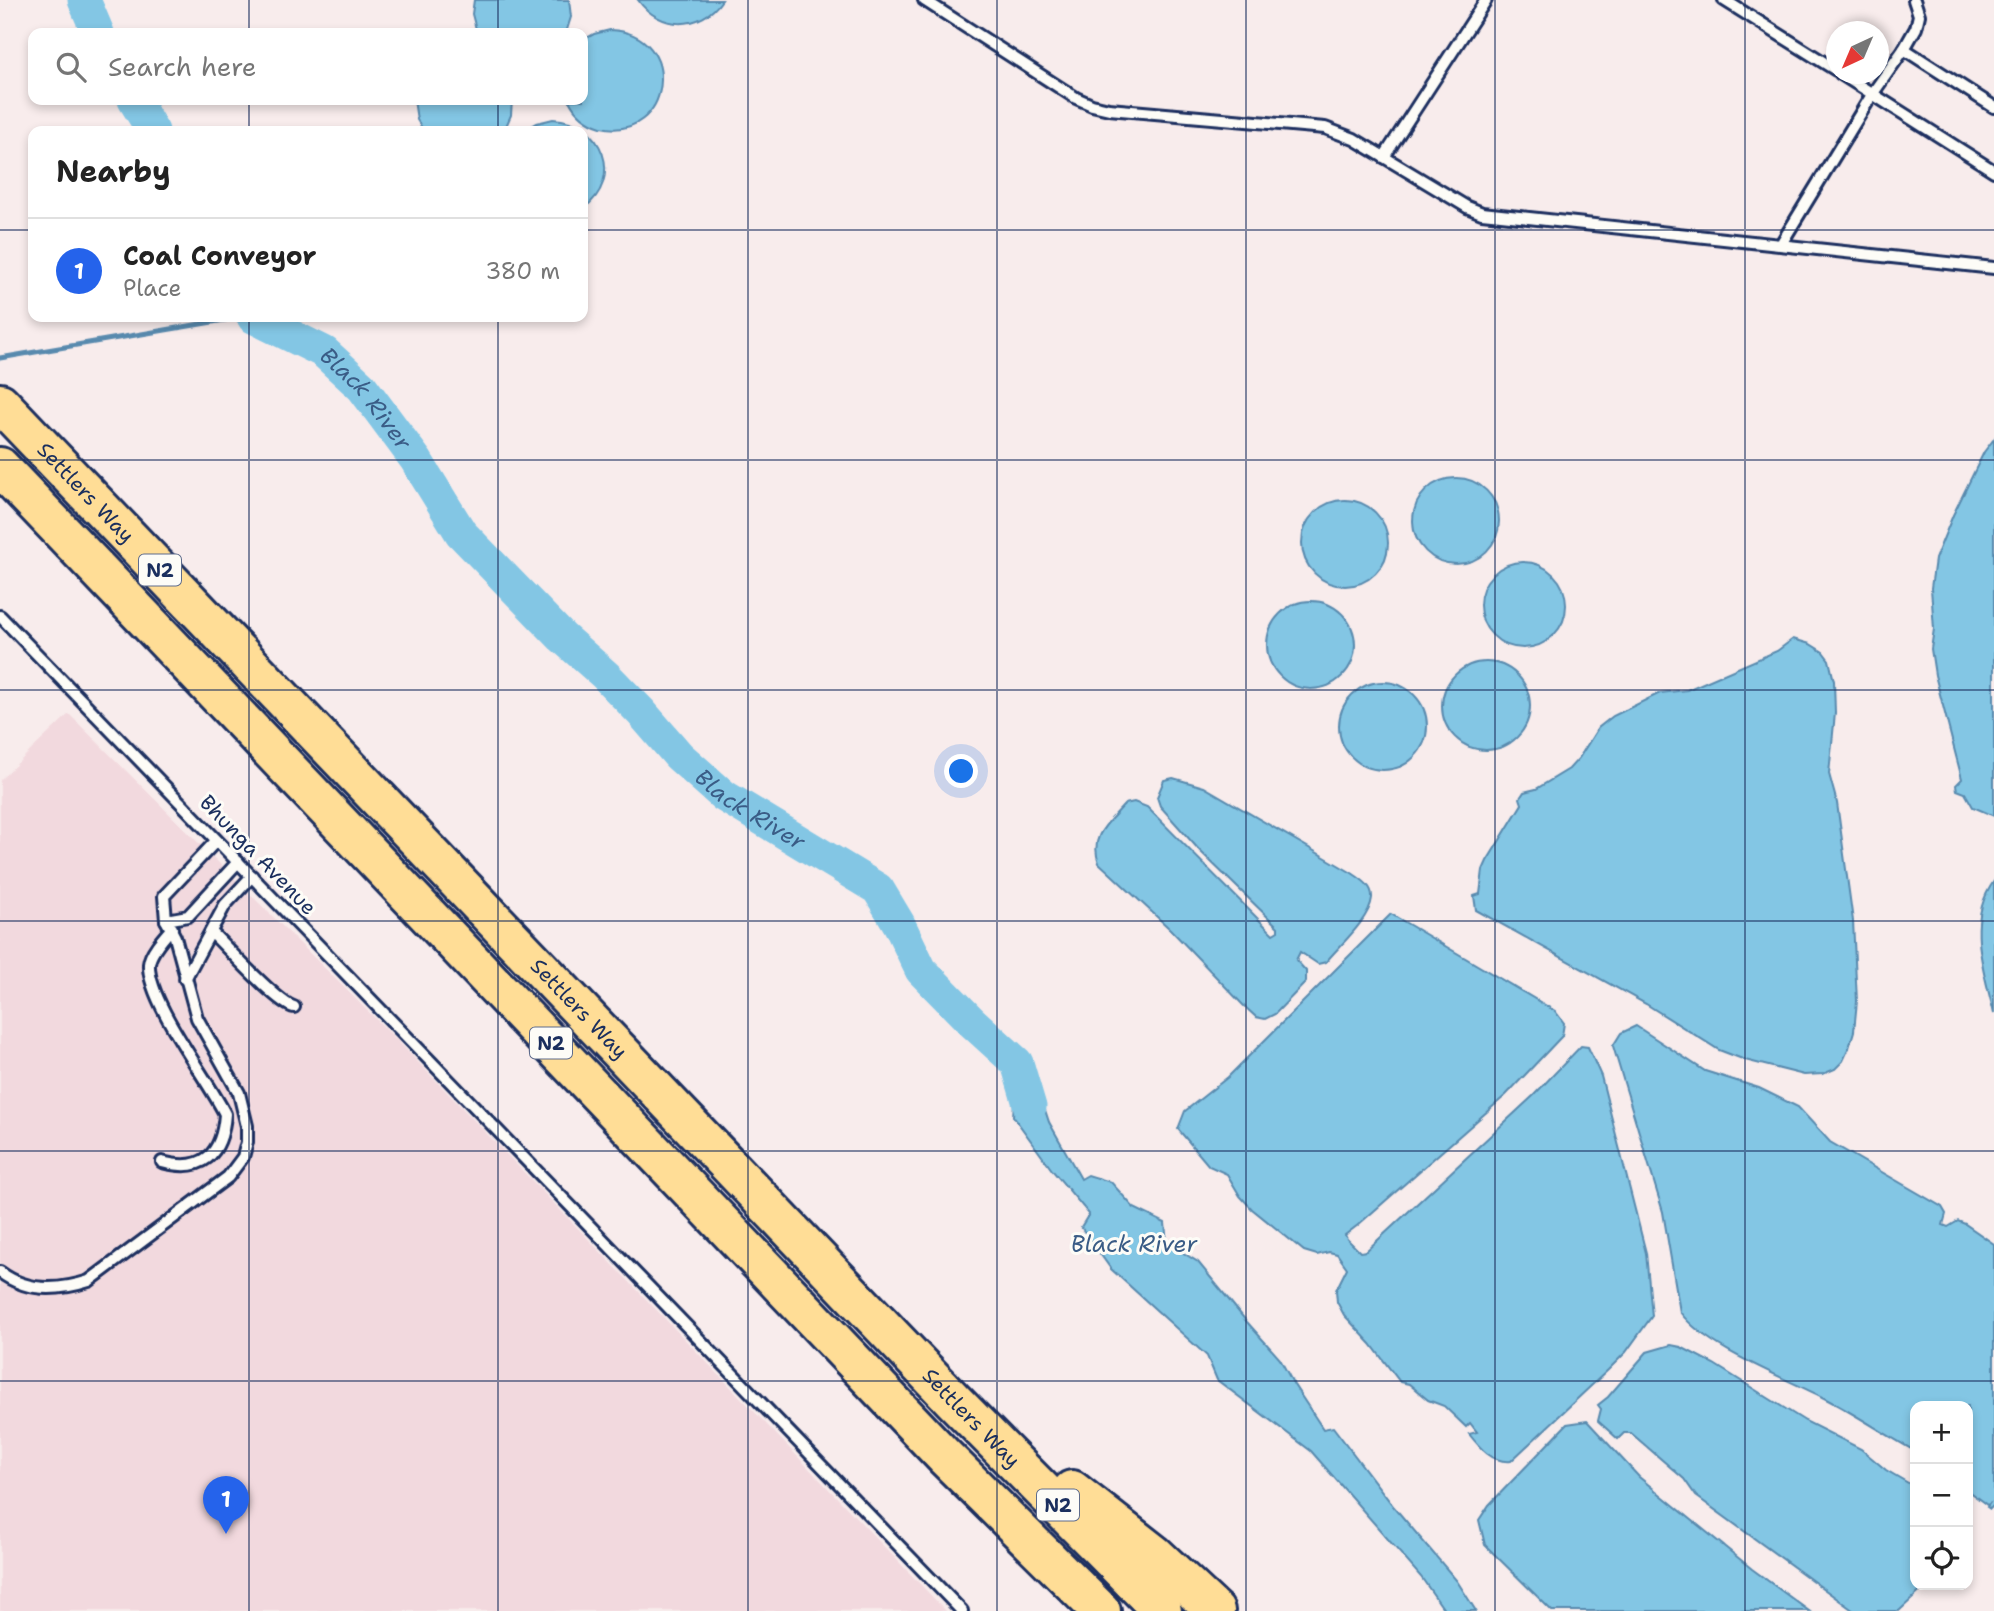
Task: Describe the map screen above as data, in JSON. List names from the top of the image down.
{
  "streets": {
    "highway": ["Settlers Way", "N2"],
    "lane": ["Bhunga Avenue"]
  },
  "water": ["Black River"],
  "north": "bottom left",
  "page": {
    "search": "Search here",
    "heading": "Nearby",
    "list": [
      {
        "mark": "1",
        "name": "Coal Conveyor",
        "note": "Place",
        "value": "380 m"
      }
    ],
    "map_buttons": ["+", "−"],
    "pins": "1"
  }
}
